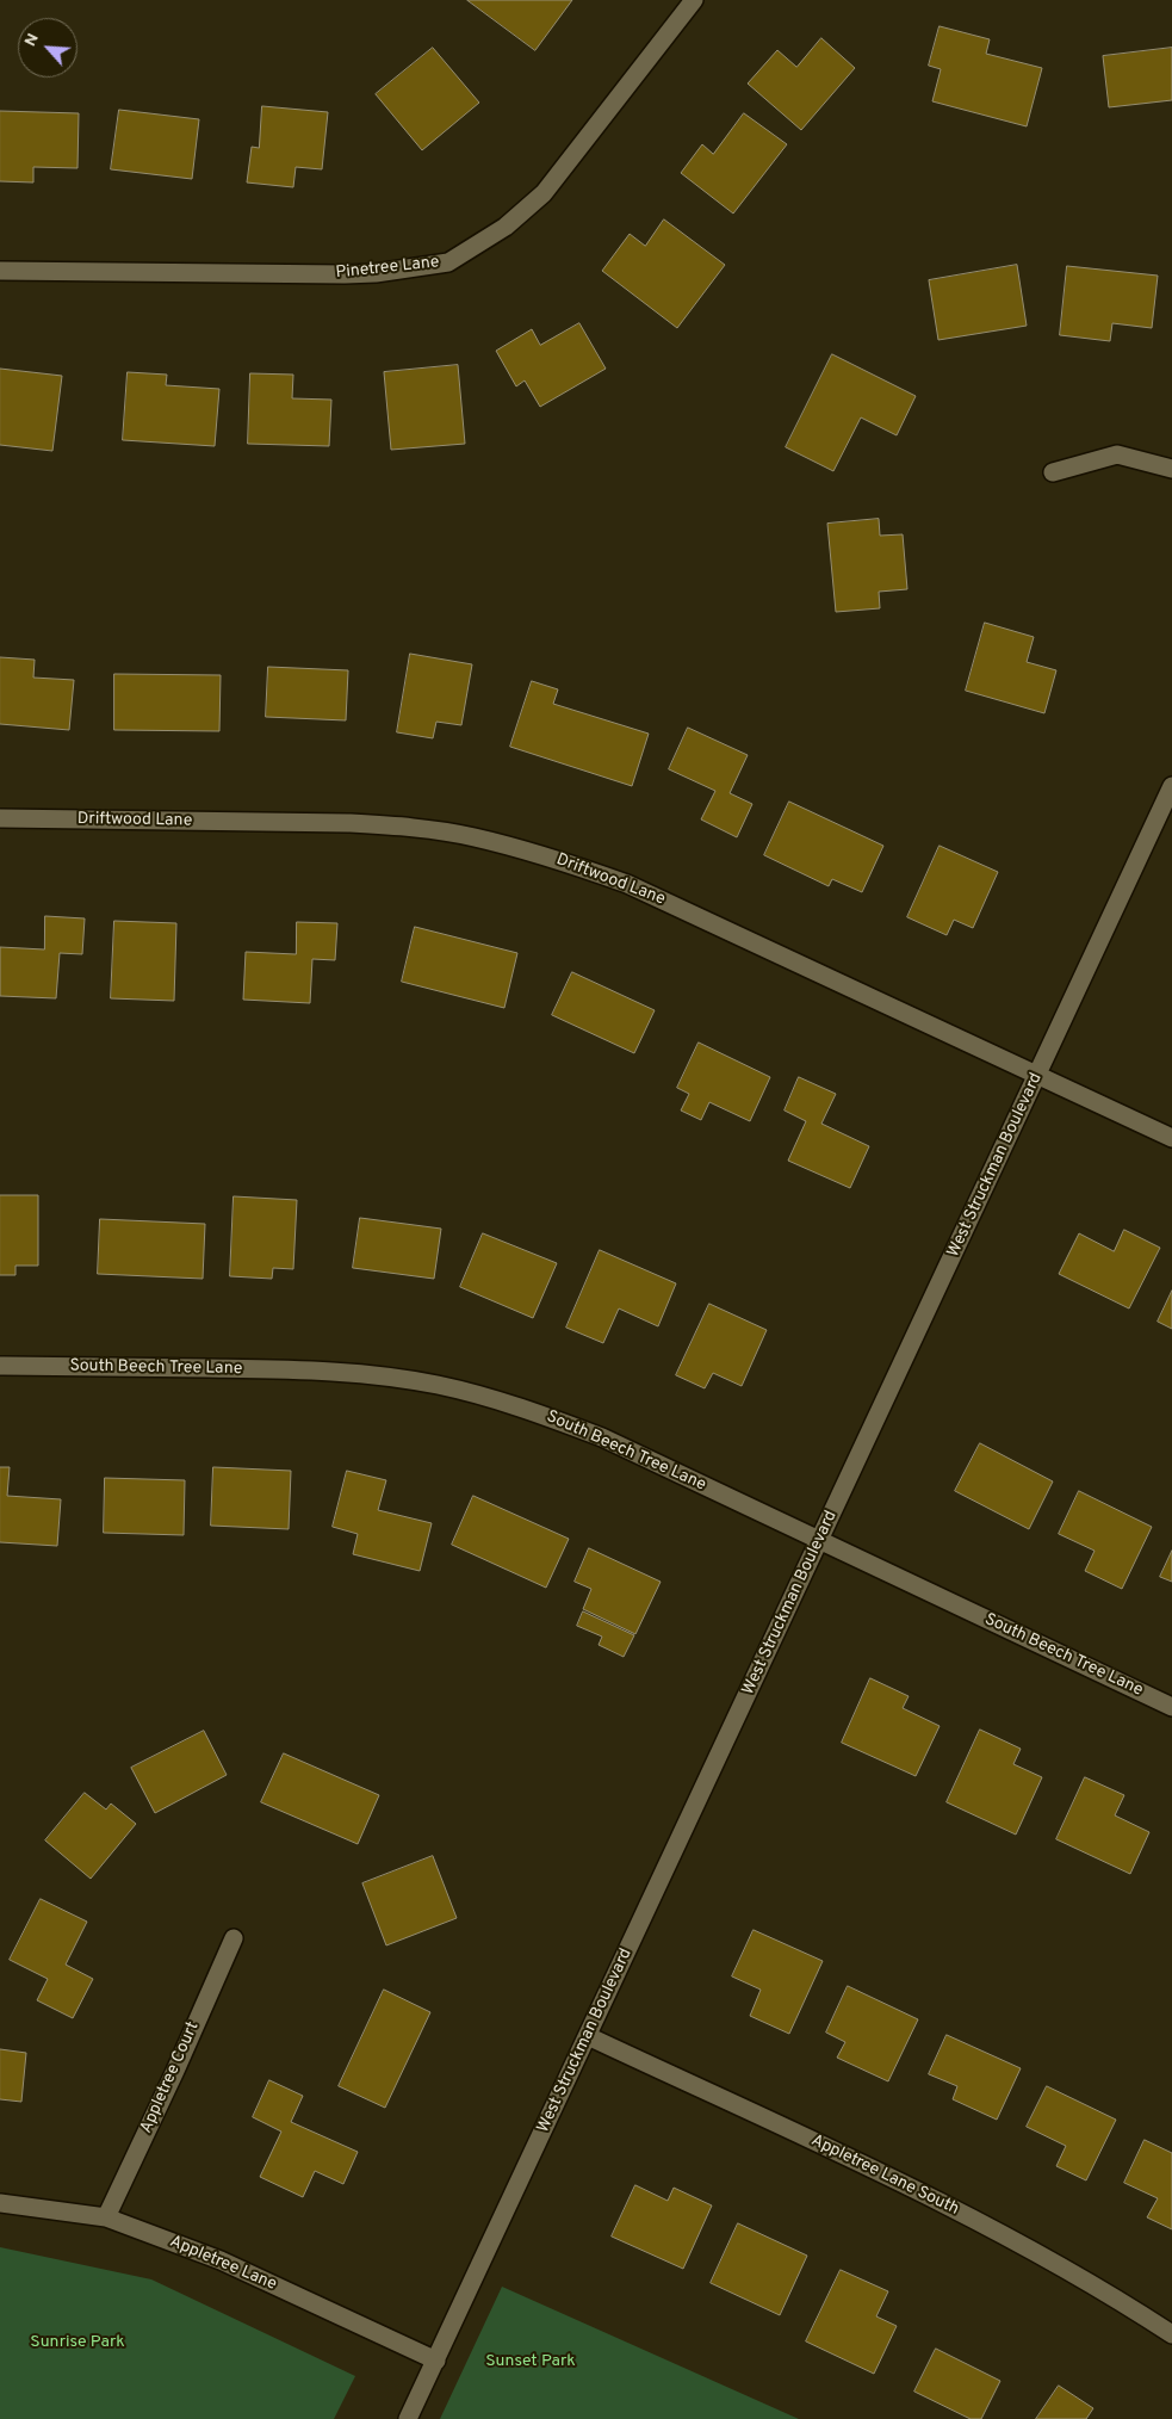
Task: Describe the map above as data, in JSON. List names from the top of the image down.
{
  "streets": {
    "street": [
      "Pinetree Lane",
      "Driftwood Lane",
      "West Struckman Boulevard",
      "South Beech Tree Lane",
      "Appletree Court",
      "Appletree Lane South",
      "Appletree Lane"
    ]
  },
  "crossings": [
    ["Driftwood Lane", "West Struckman Boulevard"],
    ["West Struckman Boulevard", "South Beech Tree Lane"],
    ["West Struckman Boulevard", "Appletree Lane South"],
    ["West Struckman Boulevard", "Appletree Lane"],
    ["Appletree Court", "Appletree Lane"]
  ],
  "parks": ["Sunrise Park", "Sunset Park"],
  "north": "top left"
}
